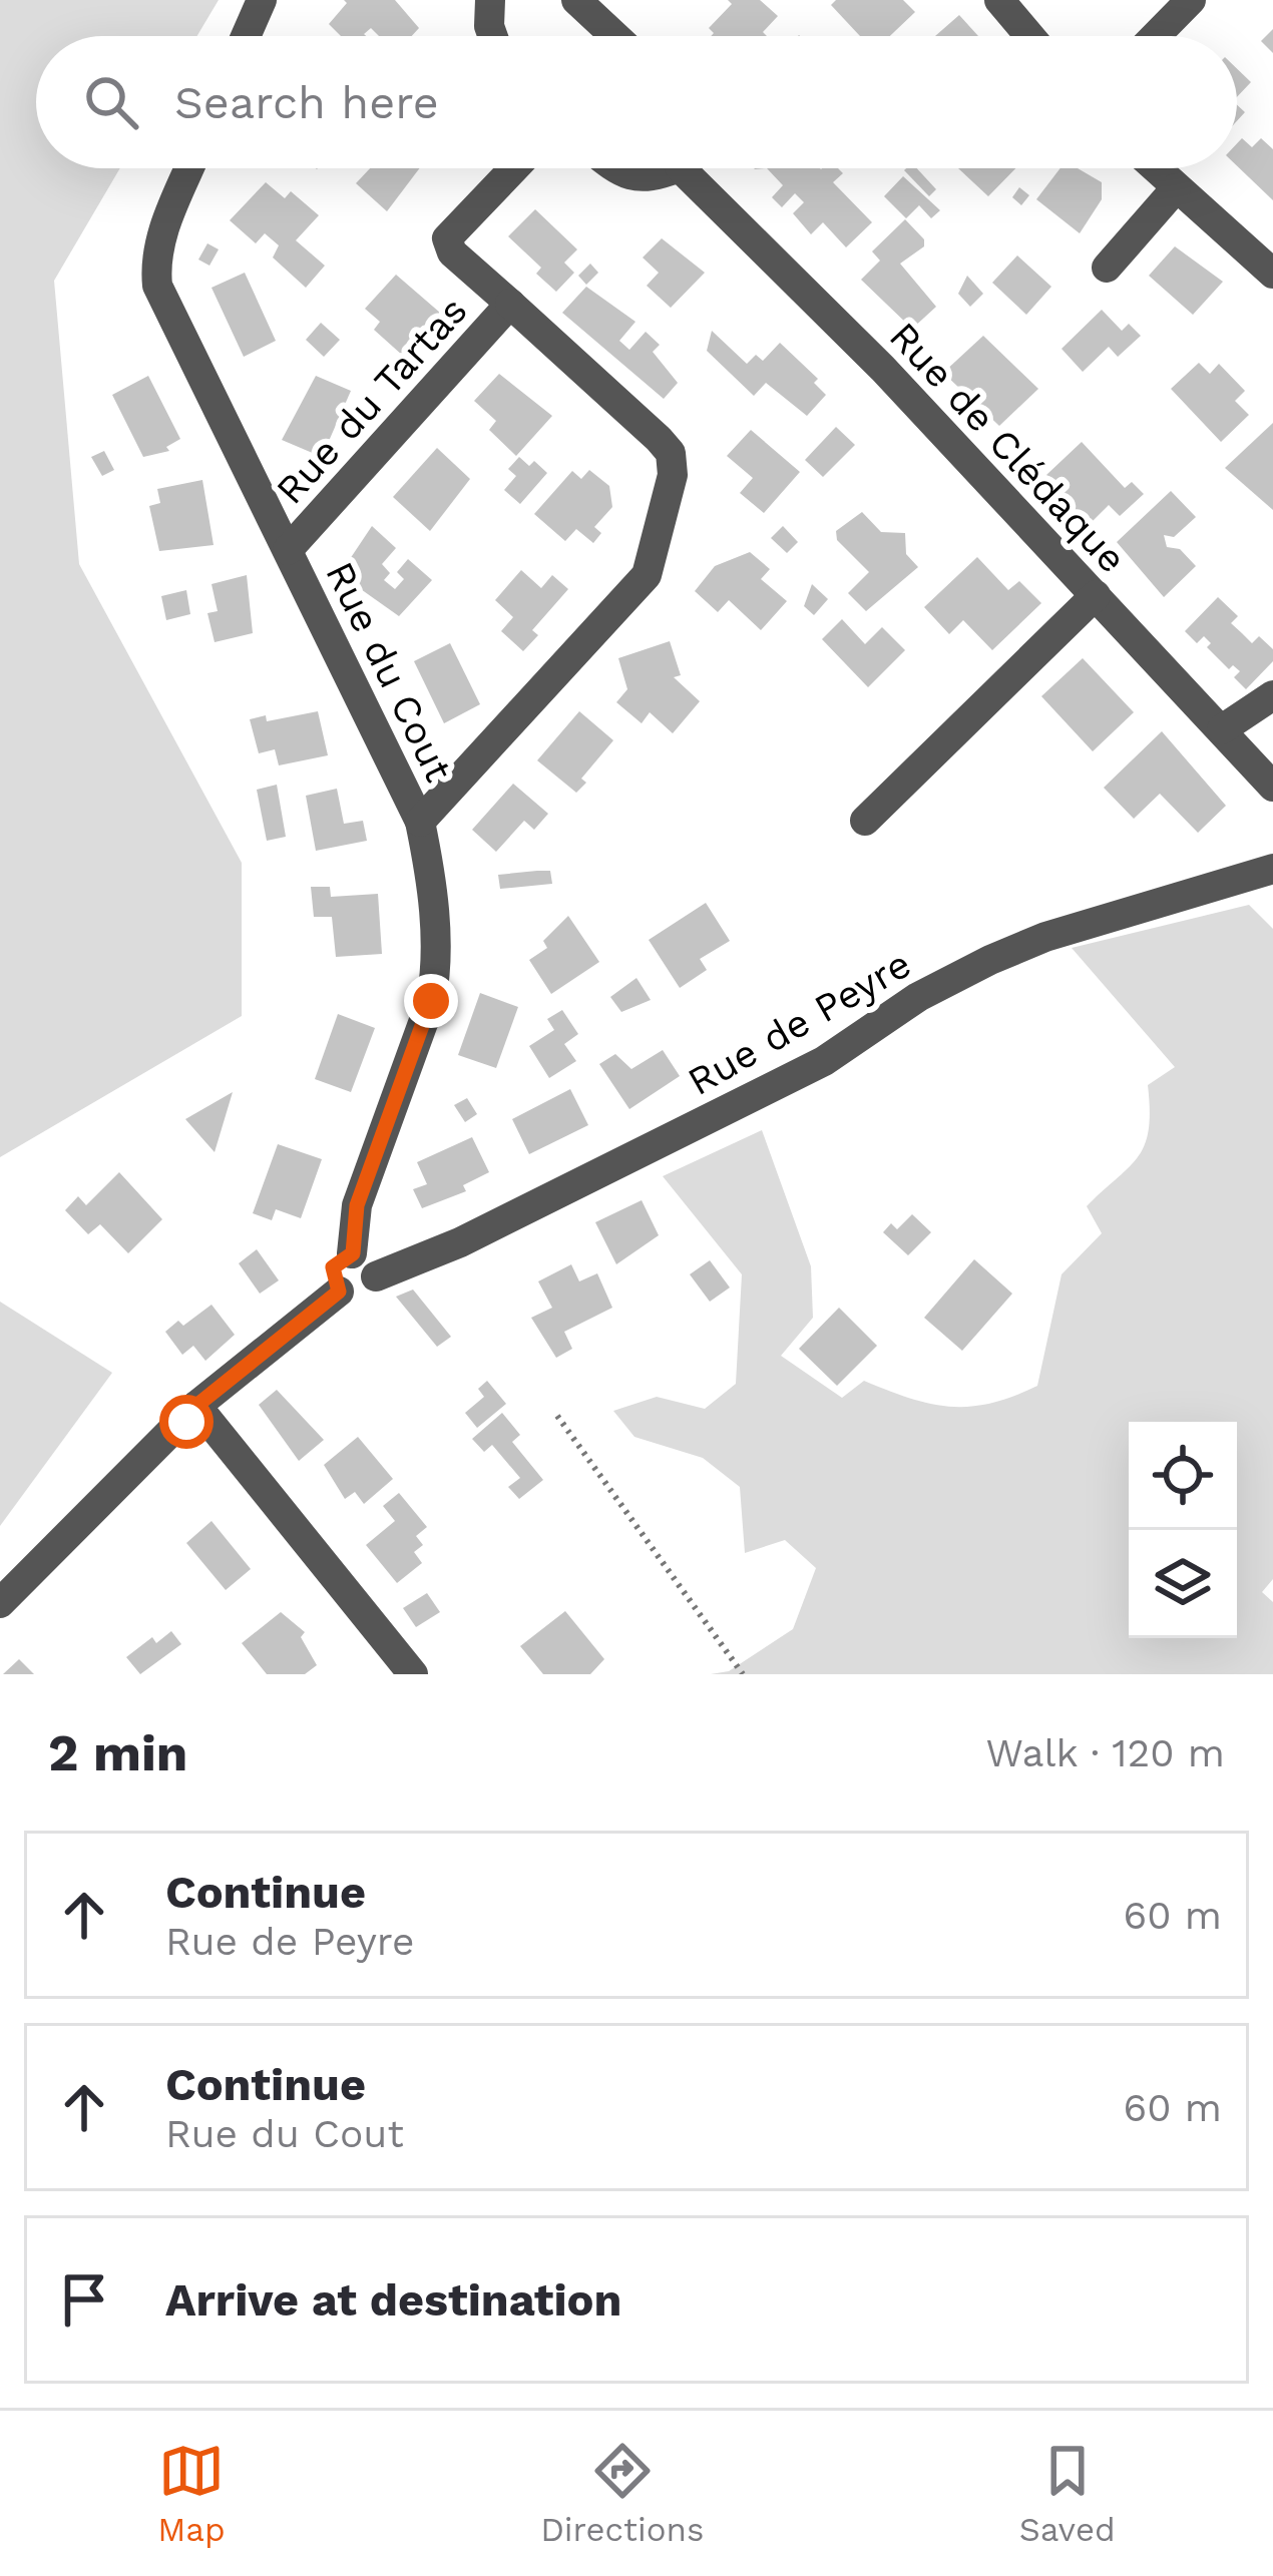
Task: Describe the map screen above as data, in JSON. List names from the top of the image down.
{
  "streets": {
    "street": [
      "Rue du Tartas",
      "Rue de Clédaque",
      "Rue du Cout",
      "Rue de Peyre"
    ]
  },
  "crossings": [
    ["Rue du Tartas", "Rue du Cout"],
    ["Rue du Cout", "Rue de Peyre"]
  ],
  "page": {
    "search": "Search here",
    "heading": ["2 min", "Walk · 120 m"],
    "list": [
      ["Continue", "Rue de Peyre", "60 m"],
      ["Continue", "Rue du Cout", "60 m"],
      "Arrive at destination"
    ],
    "nav": ["Map", "Directions", "Saved"]
  }
}
